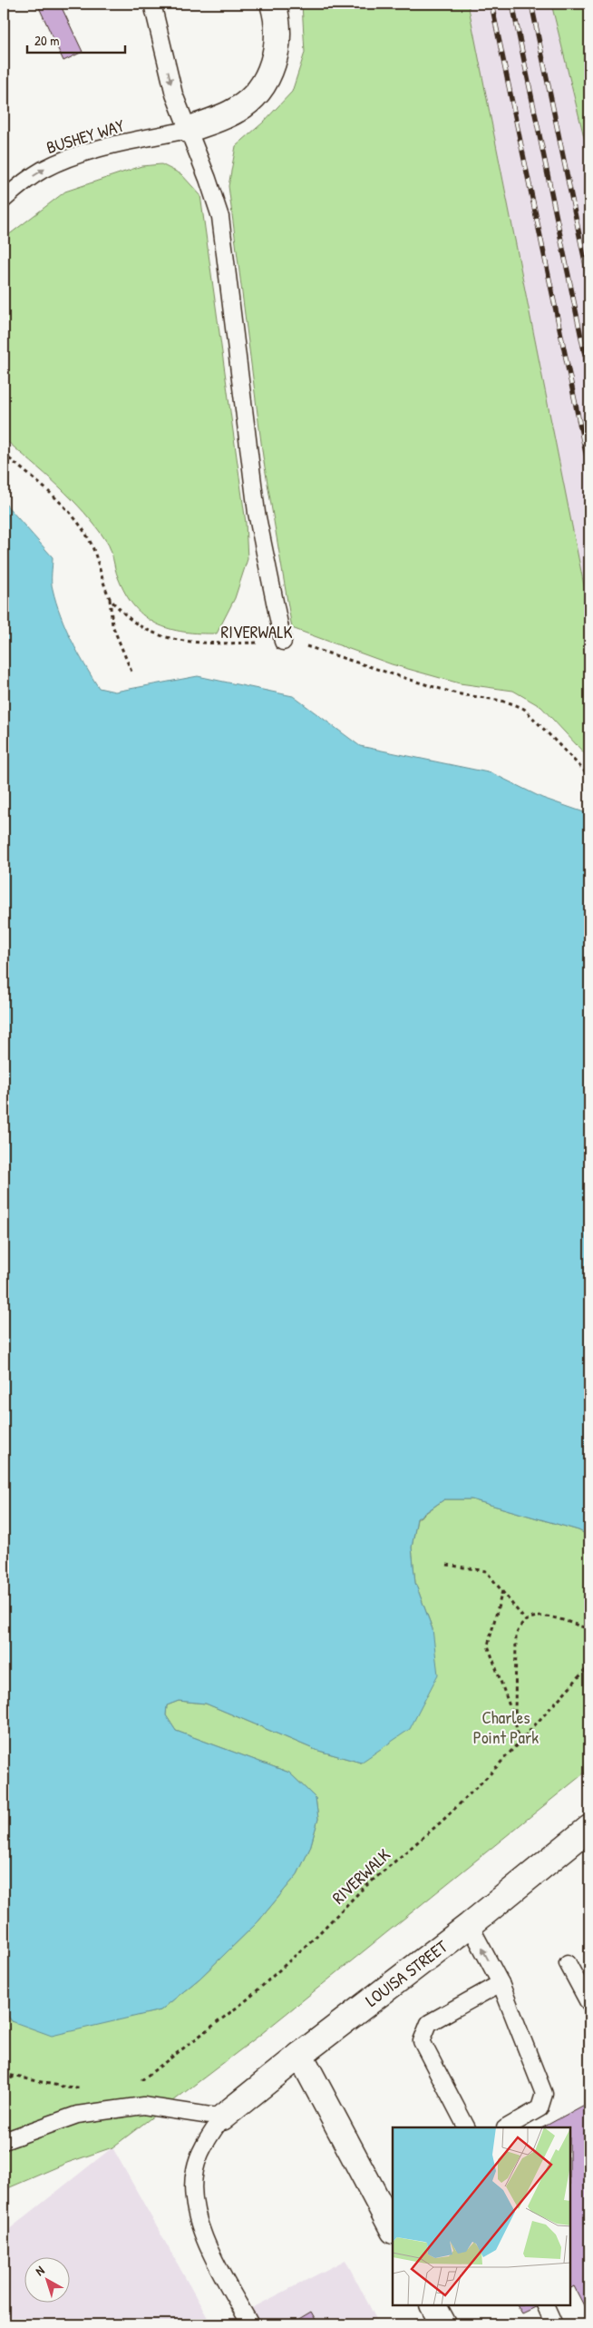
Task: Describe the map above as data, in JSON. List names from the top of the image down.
{
  "streets": {
    "street": ["LOUISA STREET"],
    "lane": ["BUSHEY WAY"],
    "path": ["RIVERWALK"]
  },
  "one_way": ["BUSHEY WAY"],
  "parks": ["Charles Point Park"],
  "scale_bar": "20 m",
  "north": "top left"
}
